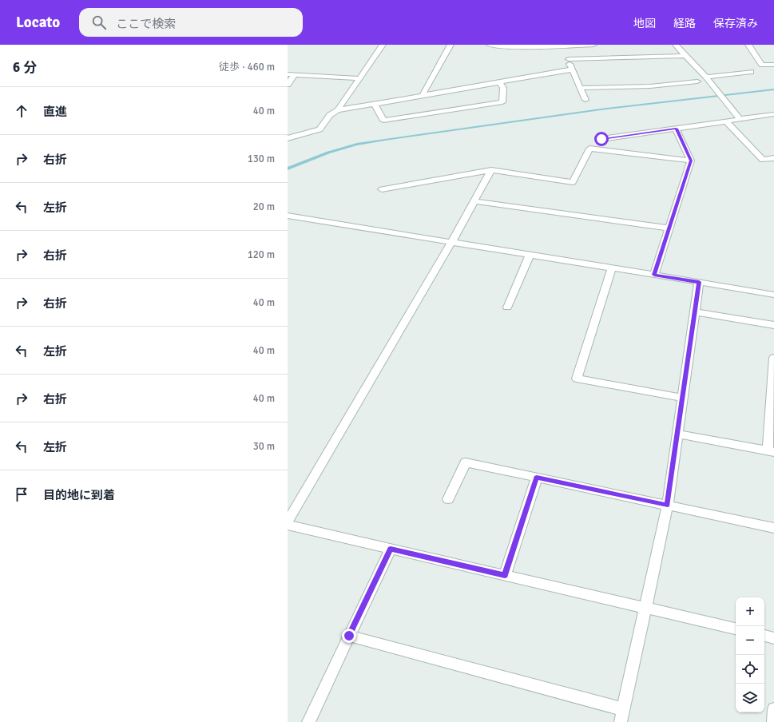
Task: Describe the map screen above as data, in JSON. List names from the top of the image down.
{
  "page": {
    "header": "Locato",
    "search": "ここで検索",
    "nav": ["地図", "経路", "保存済み"],
    "heading": ["6 分", "徒歩 · 460 m"],
    "list": [
      ["直進", "40 m"],
      ["右折", "130 m"],
      ["左折", "20 m"],
      ["右折", "120 m"],
      ["右折", "40 m"],
      ["左折", "40 m"],
      ["右折", "40 m"],
      ["左折", "30 m"],
      "目的地に到着"
    ],
    "map_buttons": ["+", "−"]
  }
}
